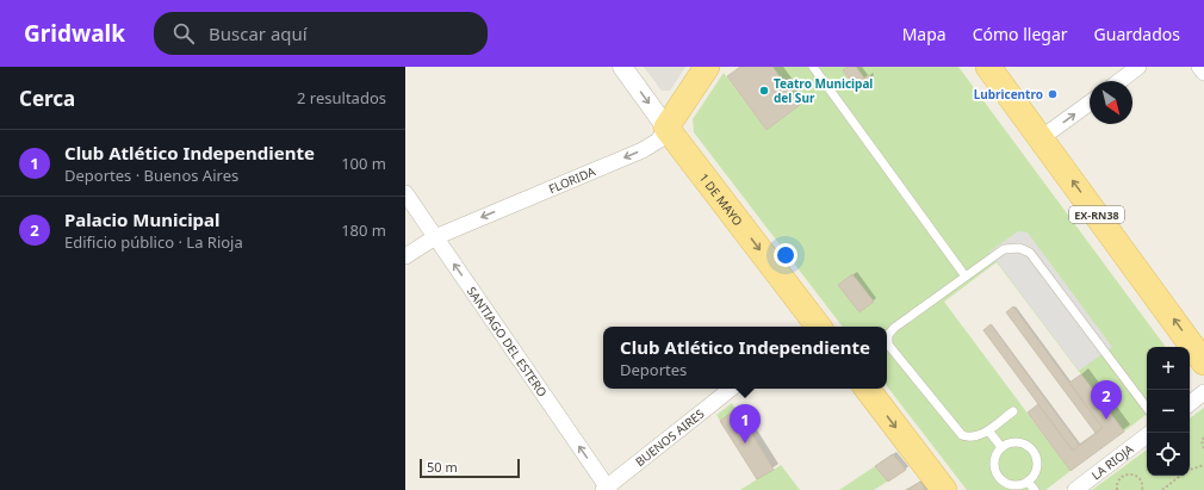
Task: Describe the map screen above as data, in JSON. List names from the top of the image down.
{
  "streets": {
    "main road": ["FLORIDA", "1 DE MAYO", "EX-RN38"],
    "street": ["SANTIAGO DEL ESTERO", "BUENOS AIRES", "LA RIOJA"]
  },
  "crossings": [
    ["FLORIDA", "1 DE MAYO"],
    ["FLORIDA", "SANTIAGO DEL ESTERO"],
    ["SANTIAGO DEL ESTERO", "BUENOS AIRES"]
  ],
  "one_way": ["FLORIDA", "1 DE MAYO", "SANTIAGO DEL ESTERO"],
  "places": ["Teatro Municipal del Sur", "Lubricentro"],
  "scale_bar": "50 m",
  "north": "bottom right",
  "page": {
    "header": "Gridwalk",
    "search": "Buscar aquí",
    "nav": ["Mapa", "Cómo llegar", "Guardados"],
    "heading": ["Cerca", "2 resultados"],
    "list": [
      {
        "mark": "1",
        "name": "Club Atlético Independiente",
        "note": "Deportes · Buenos Aires",
        "value": "100 m"
      },
      {
        "mark": "2",
        "name": "Palacio Municipal",
        "note": "Edificio público · La Rioja",
        "value": "180 m"
      }
    ],
    "popup": ["Club Atlético Independiente", "Deportes"],
    "map_buttons": ["+", "−"],
    "pins": ["2", "1"],
    "scale": "50 m"
  }
}
